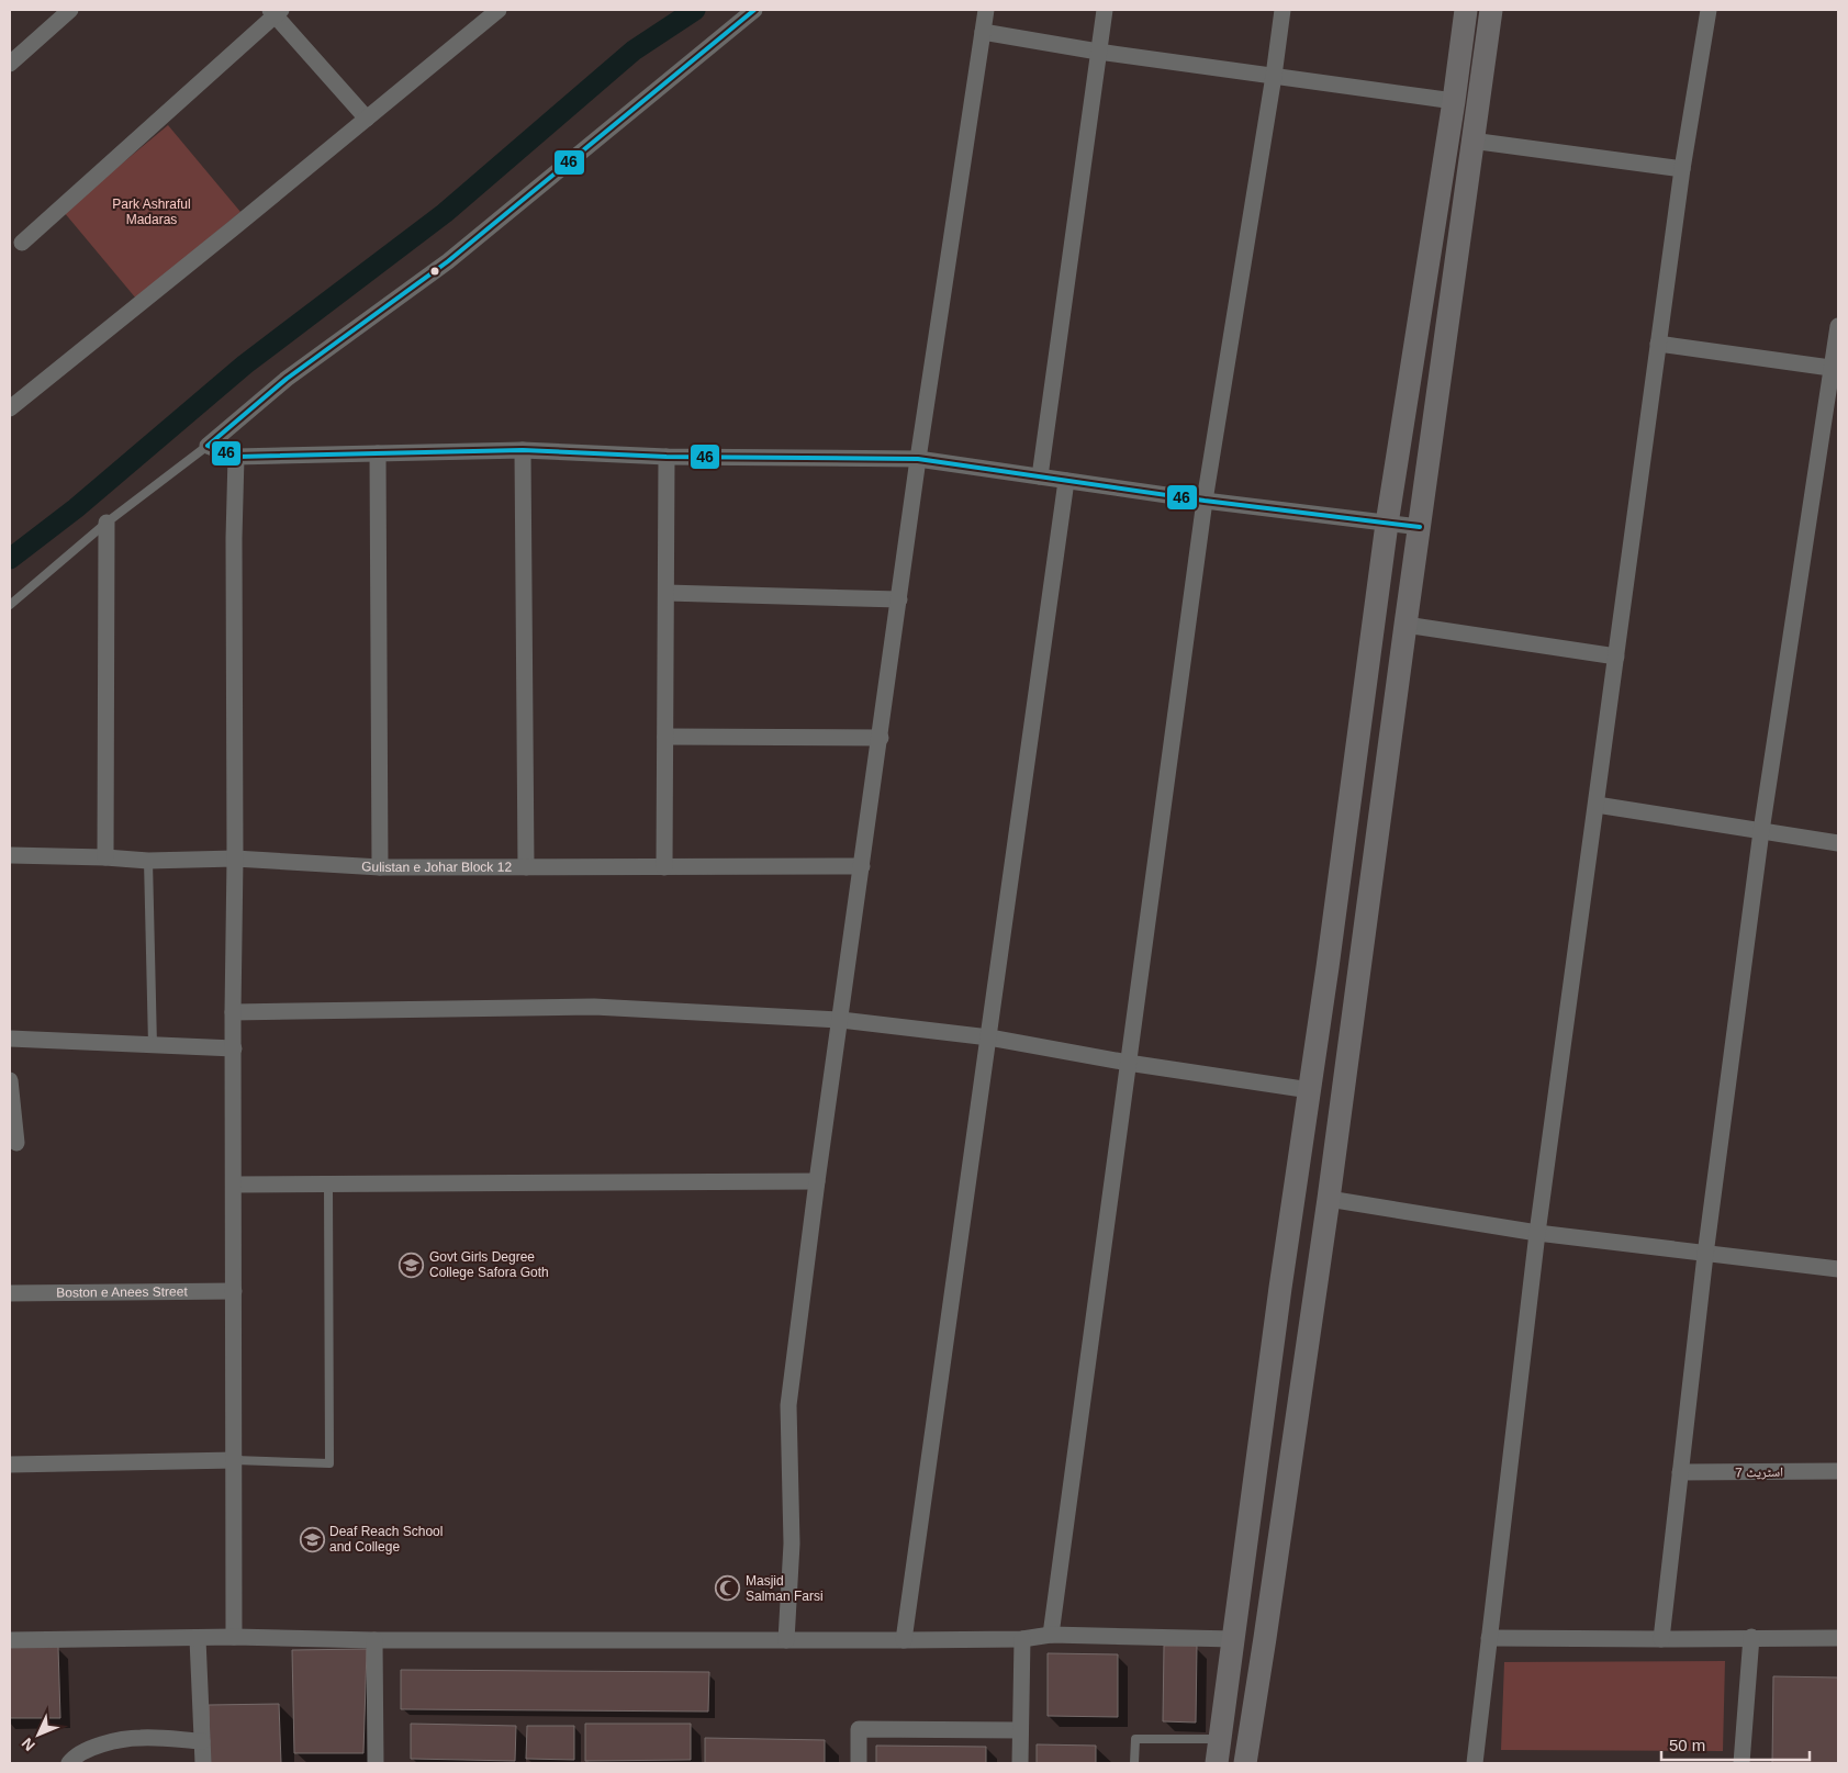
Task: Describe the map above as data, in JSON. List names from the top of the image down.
{
  "streets": {
    "street": ["Gulistan e Johar Block 12", "Boston e Anees Street", "اسٹریٹ 7"]
  },
  "parks": ["Park Ashraful Madaras"],
  "places": {
    "school or university": ["Govt Girls Degree College Safora Goth", "Deaf Reach School and College"],
    "mosque": ["Masjid Salman Farsi"]
  },
  "lines": ["transit line 46"],
  "scale_bar": "50 m",
  "north": "bottom left"
}
